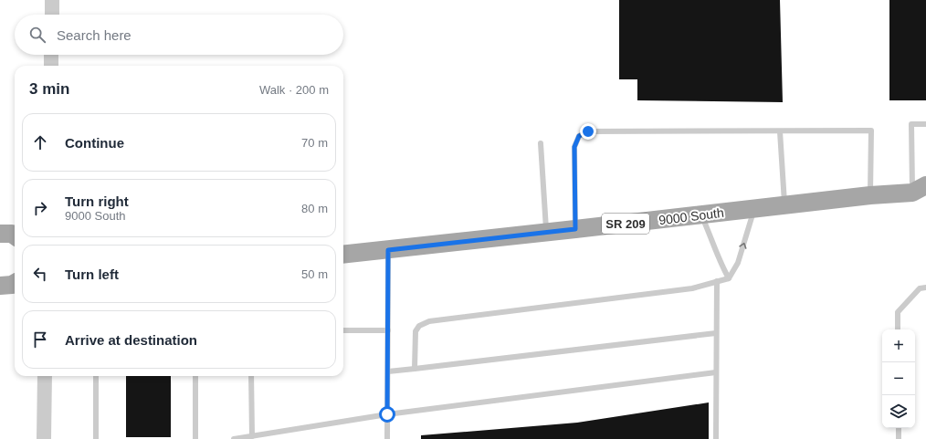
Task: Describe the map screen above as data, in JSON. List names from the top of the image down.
{
  "streets": {
    "main road": ["9000 South", "SR 209"]
  },
  "page": {
    "search": "Search here",
    "heading": ["3 min", "Walk · 200 m"],
    "list": [
      ["Continue", "70 m"],
      ["Turn right", "9000 South", "80 m"],
      ["Turn left", "50 m"],
      "Arrive at destination"
    ],
    "map_buttons": ["+", "−"]
  }
}
